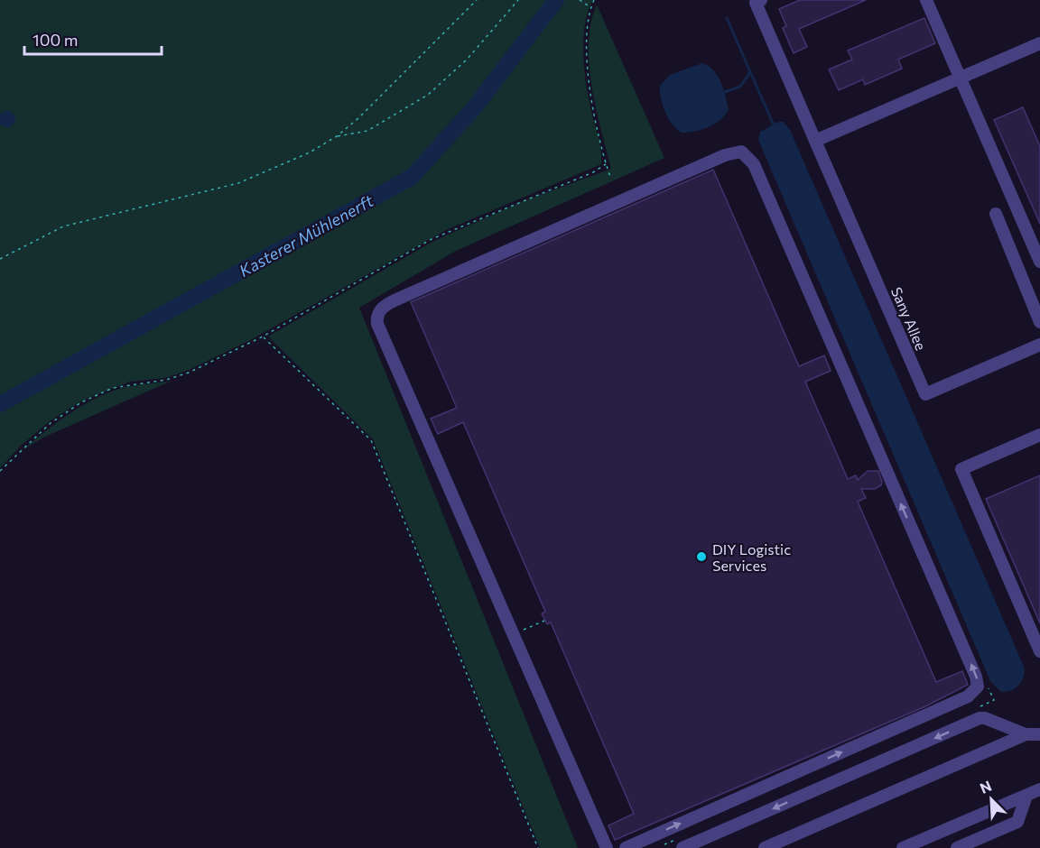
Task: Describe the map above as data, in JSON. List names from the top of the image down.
{
  "streets": {
    "street": ["Sany Allee"]
  },
  "water": ["Kasterer Mühlenerft"],
  "places": ["DIY Logistic Services"],
  "scale_bar": "100 m",
  "north": "top left"
}
